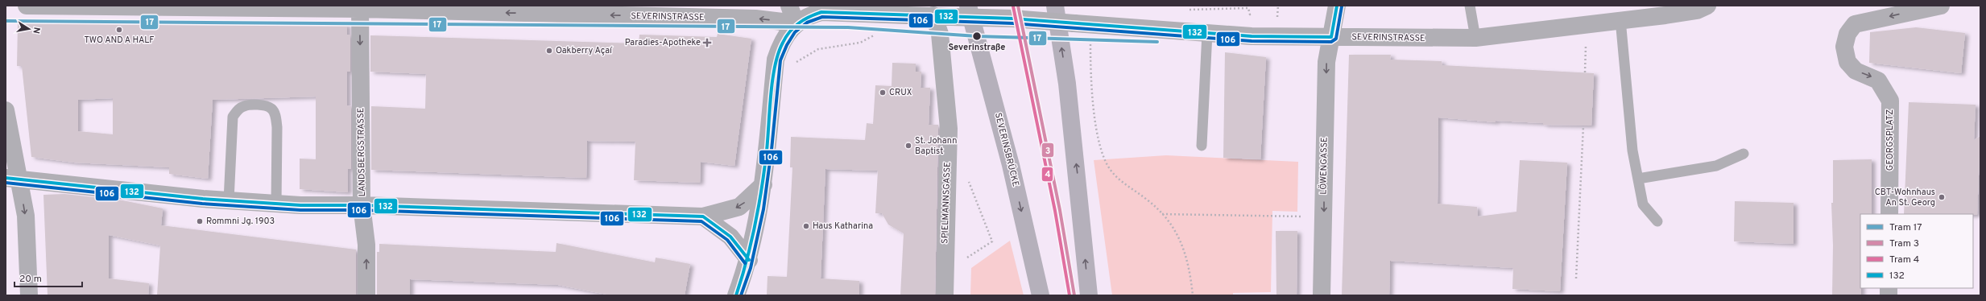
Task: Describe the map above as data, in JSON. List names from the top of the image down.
{
  "streets": {
    "main road": ["SEVERINSBRÜCKE"],
    "street": [
      "SEVERINSTRASSE",
      "GEORGSPLATZ",
      "LANDSBERGSTRASSE",
      "LÖWENGASSE",
      "SPIELMANNSGASSE"
    ]
  },
  "crossings": [
    ["SEVERINSTRASSE", "LANDSBERGSTRASSE"],
    ["SEVERINSTRASSE", "LÖWENGASSE"],
    ["SEVERINSTRASSE", "SPIELMANNSGASSE"]
  ],
  "one_way": ["LÖWENGASSE"],
  "places": {
    "other": [
      "TWO AND A HALF",
      "Severinstraße",
      "Oakberry Açaí",
      "CRUX",
      "St. Johann Baptist",
      "CBT-Wohnhaus An St. Georg",
      "Rommni Jg. 1903",
      "Haus Katharina"
    ],
    "health": ["Paradies-Apotheke"]
  },
  "lines": [
    "tram line 3",
    "transit line 132",
    "tram line 4",
    "transit line 106",
    "tram line 17"
  ],
  "legend": [
    "Tram 17",
    "Tram 3",
    "Tram 4",
    "132"
  ],
  "scale_bar": "20 m",
  "north": "right"
}
